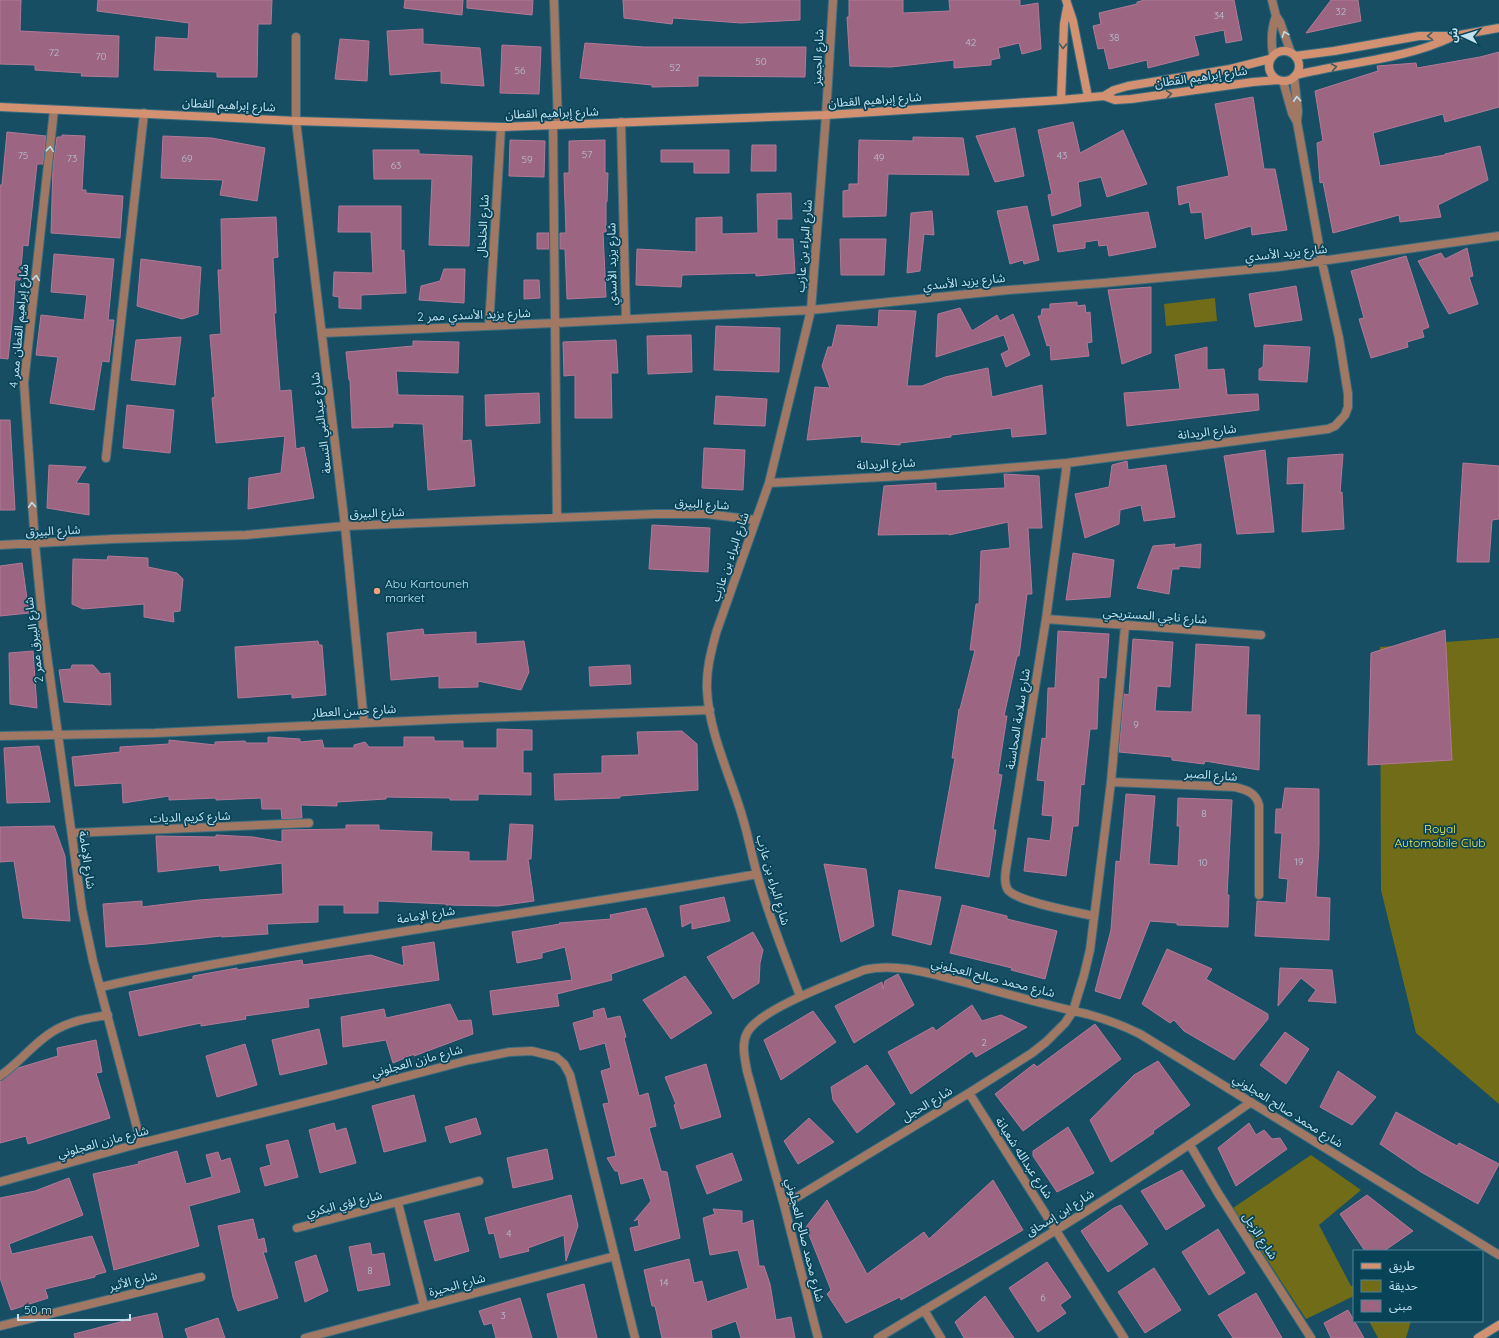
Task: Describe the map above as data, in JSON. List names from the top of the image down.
{
  "streets": {
    "street": [
      "شارع الجميز",
      "شارع إبراهيم القطان",
      "شارع الخلخال",
      "شارع البراء بن عازب",
      "شارع يزيد الأسدي",
      "شارع يزيد الأسدي ممر 2",
      "شارع إبراهيم القطان ممر 4",
      "شارع عبدالنبي التسعة",
      "شارع الريدانة",
      "شارع البيرق",
      "شارع ناجي المستريحي",
      "شارع البيرق ممر 2",
      "شارع حسن العطار",
      "شارع سلامة المحاسنة",
      "شارع الصبر",
      "شارع كريم الديات",
      "شارع الإمامة",
      "شارع محمد صالح العجلوني",
      "شارع مازن العجلوني",
      "شارع الحجل",
      "شارع عبدالله شعبانة",
      "شارع لؤي البكري",
      "شارع ابن إسحاق",
      "شارع الزجل",
      "شارع الأثير",
      "شارع البحيرة"
    ]
  },
  "crossings": [
    ["شارع الجميز", "شارع إبراهيم القطان"],
    ["شارع الجميز", "شارع البراء بن عازب"],
    ["شارع إبراهيم القطان", "شارع الخلخال"],
    ["شارع إبراهيم القطان", "شارع البراء بن عازب"],
    ["شارع إبراهيم القطان", "شارع يزيد الأسدي"],
    ["شارع إبراهيم القطان", "شارع إبراهيم القطان ممر 4"],
    ["شارع إبراهيم القطان", "شارع عبدالنبي التسعة"],
    ["شارع إبراهيم القطان", "شارع الريدانة"],
    ["شارع الخلخال", "شارع يزيد الأسدي ممر 2"],
    ["شارع البراء بن عازب", "شارع يزيد الأسدي"],
    ["شارع البراء بن عازب", "شارع الريدانة"],
    ["شارع البراء بن عازب", "شارع البيرق"],
    ["شارع البراء بن عازب", "شارع حسن العطار"],
    ["شارع البراء بن عازب", "شارع الإمامة"],
    ["شارع البراء بن عازب", "شارع محمد صالح العجلوني"],
    ["شارع يزيد الأسدي", "شارع يزيد الأسدي ممر 2"],
    ["شارع يزيد الأسدي", "شارع الريدانة"],
    ["شارع يزيد الأسدي ممر 2", "شارع عبدالنبي التسعة"],
    ["شارع إبراهيم القطان ممر 4", "شارع البيرق"],
    ["شارع إبراهيم القطان ممر 4", "شارع البيرق ممر 2"],
    ["شارع عبدالنبي التسعة", "شارع البيرق"],
    ["شارع عبدالنبي التسعة", "شارع حسن العطار"],
    ["شارع الريدانة", "شارع سلامة المحاسنة"],
    ["شارع البيرق", "شارع البيرق ممر 2"],
    ["شارع ناجي المستريحي", "شارع سلامة المحاسنة"],
    ["شارع البيرق ممر 2", "شارع حسن العطار"],
    ["شارع البيرق ممر 2", "شارع الإمامة"],
    ["شارع حسن العطار", "شارع الإمامة"],
    ["شارع كريم الديات", "شارع الإمامة"],
    ["شارع الإمامة", "شارع مازن العجلوني"],
    ["شارع محمد صالح العجلوني", "شارع الحجل"],
    ["شارع محمد صالح العجلوني", "شارع ابن إسحاق"],
    ["شارع مازن العجلوني", "شارع البحيرة"],
    ["شارع الحجل", "شارع عبدالله شعبانة"],
    ["شارع عبدالله شعبانة", "شارع ابن إسحاق"],
    ["شارع لؤي البكري", "شارع البحيرة"],
    ["شارع ابن إسحاق", "شارع الزجل"]
  ],
  "one_way": ["شارع إبراهيم القطان ممر 4"],
  "parks": ["Royal Automobile Club"],
  "places": ["Abu Kartouneh market"],
  "house_numbers": [
    "32",
    "34",
    "38",
    "42",
    "72",
    "70",
    "50",
    "52",
    "56",
    "57",
    "75",
    "43",
    "49",
    "73",
    "69",
    "59",
    "63",
    "9",
    "8",
    "19",
    "10",
    "2",
    "4",
    "8",
    "14",
    "6",
    "3"
  ],
  "legend": ["طريق", "حديقة", "مبنى"],
  "scale_bar": "50 m",
  "north": "left"
}
